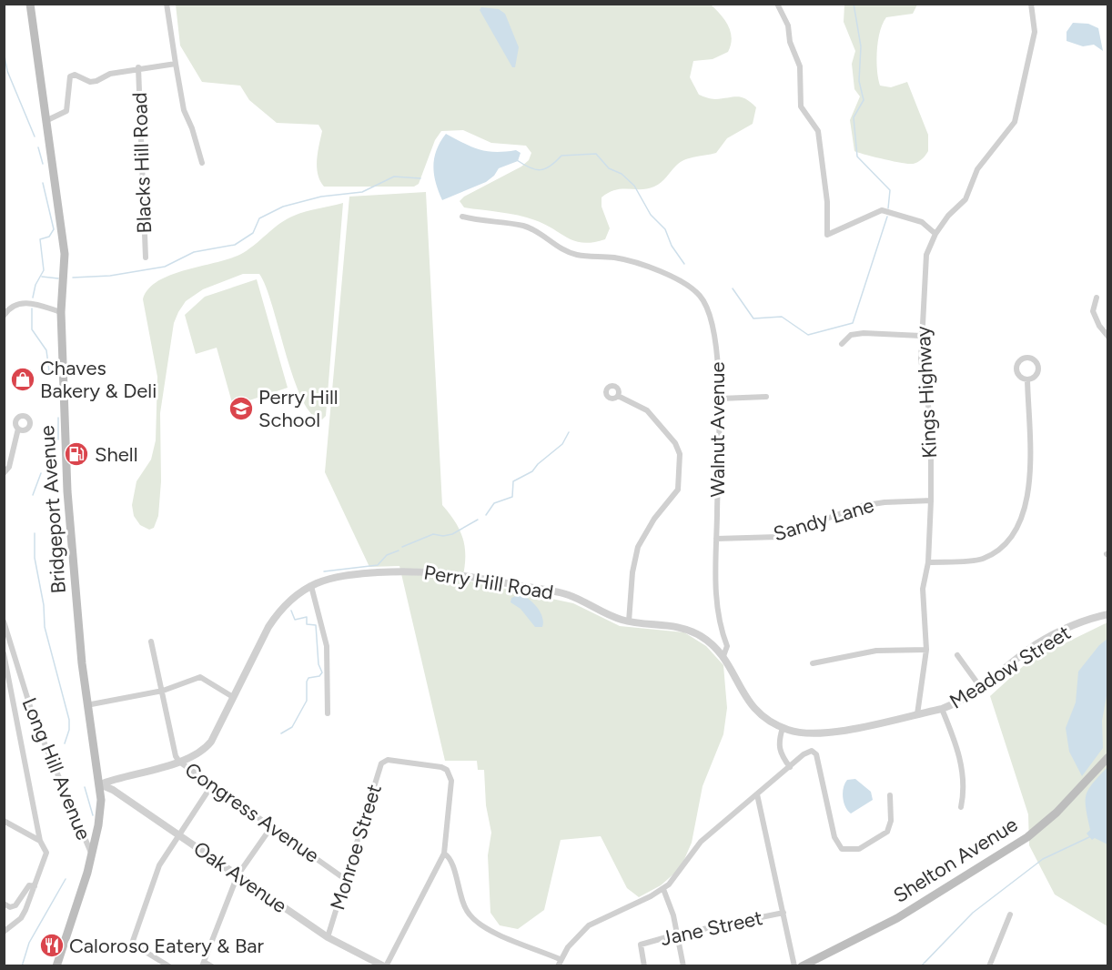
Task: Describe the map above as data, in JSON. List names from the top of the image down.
{
  "streets": {
    "main road": ["Bridgeport Avenue", "Shelton Avenue"],
    "street": [
      "Blacks Hill Road",
      "Kings Highway",
      "Walnut Avenue",
      "Sandy Lane",
      "Perry Hill Road",
      "Meadow Street",
      "Long Hill Avenue",
      "Congress Avenue",
      "Monroe Street",
      "Oak Avenue",
      "Jane Street"
    ]
  },
  "crossings": [
    ["Blacks Hill Road", "Bridgeport Avenue"],
    ["Kings Highway", "Sandy Lane"],
    ["Kings Highway", "Meadow Street"],
    ["Walnut Avenue", "Sandy Lane"],
    ["Walnut Avenue", "Perry Hill Road"],
    ["Bridgeport Avenue", "Perry Hill Road"],
    ["Bridgeport Avenue", "Long Hill Avenue"],
    ["Bridgeport Avenue", "Oak Avenue"],
    ["Perry Hill Road", "Meadow Street"],
    ["Perry Hill Road", "Congress Avenue"],
    ["Perry Hill Road", "Oak Avenue"],
    ["Congress Avenue", "Monroe Street"],
    ["Monroe Street", "Oak Avenue"]
  ],
  "places": {
    "shop": ["Chaves Bakery & Deli"],
    "school or university": ["Perry Hill School"],
    "fuel station": ["Shell"],
    "restaurant": ["Caloroso Eatery & Bar"]
  }
}
